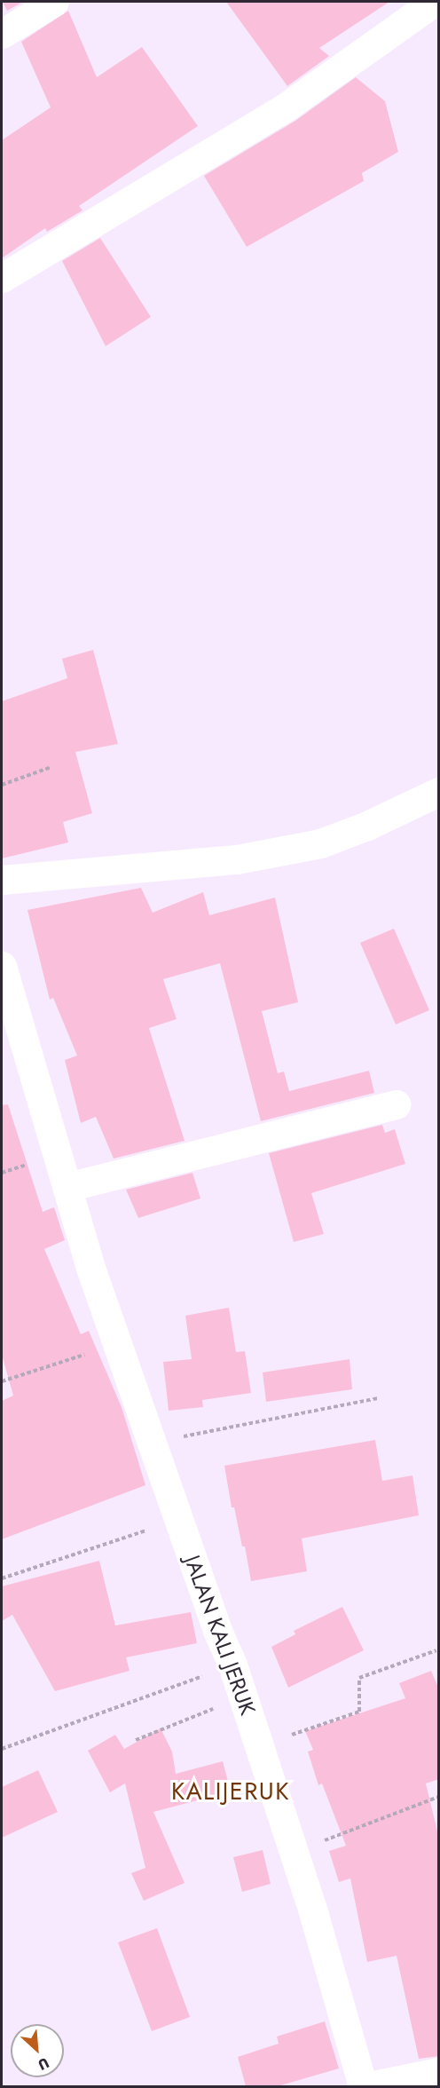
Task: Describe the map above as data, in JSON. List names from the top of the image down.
{
  "streets": {
    "street": ["JALAN KALI JERUK"]
  },
  "districts": ["KALIJERUK"],
  "north": "bottom right"
}
